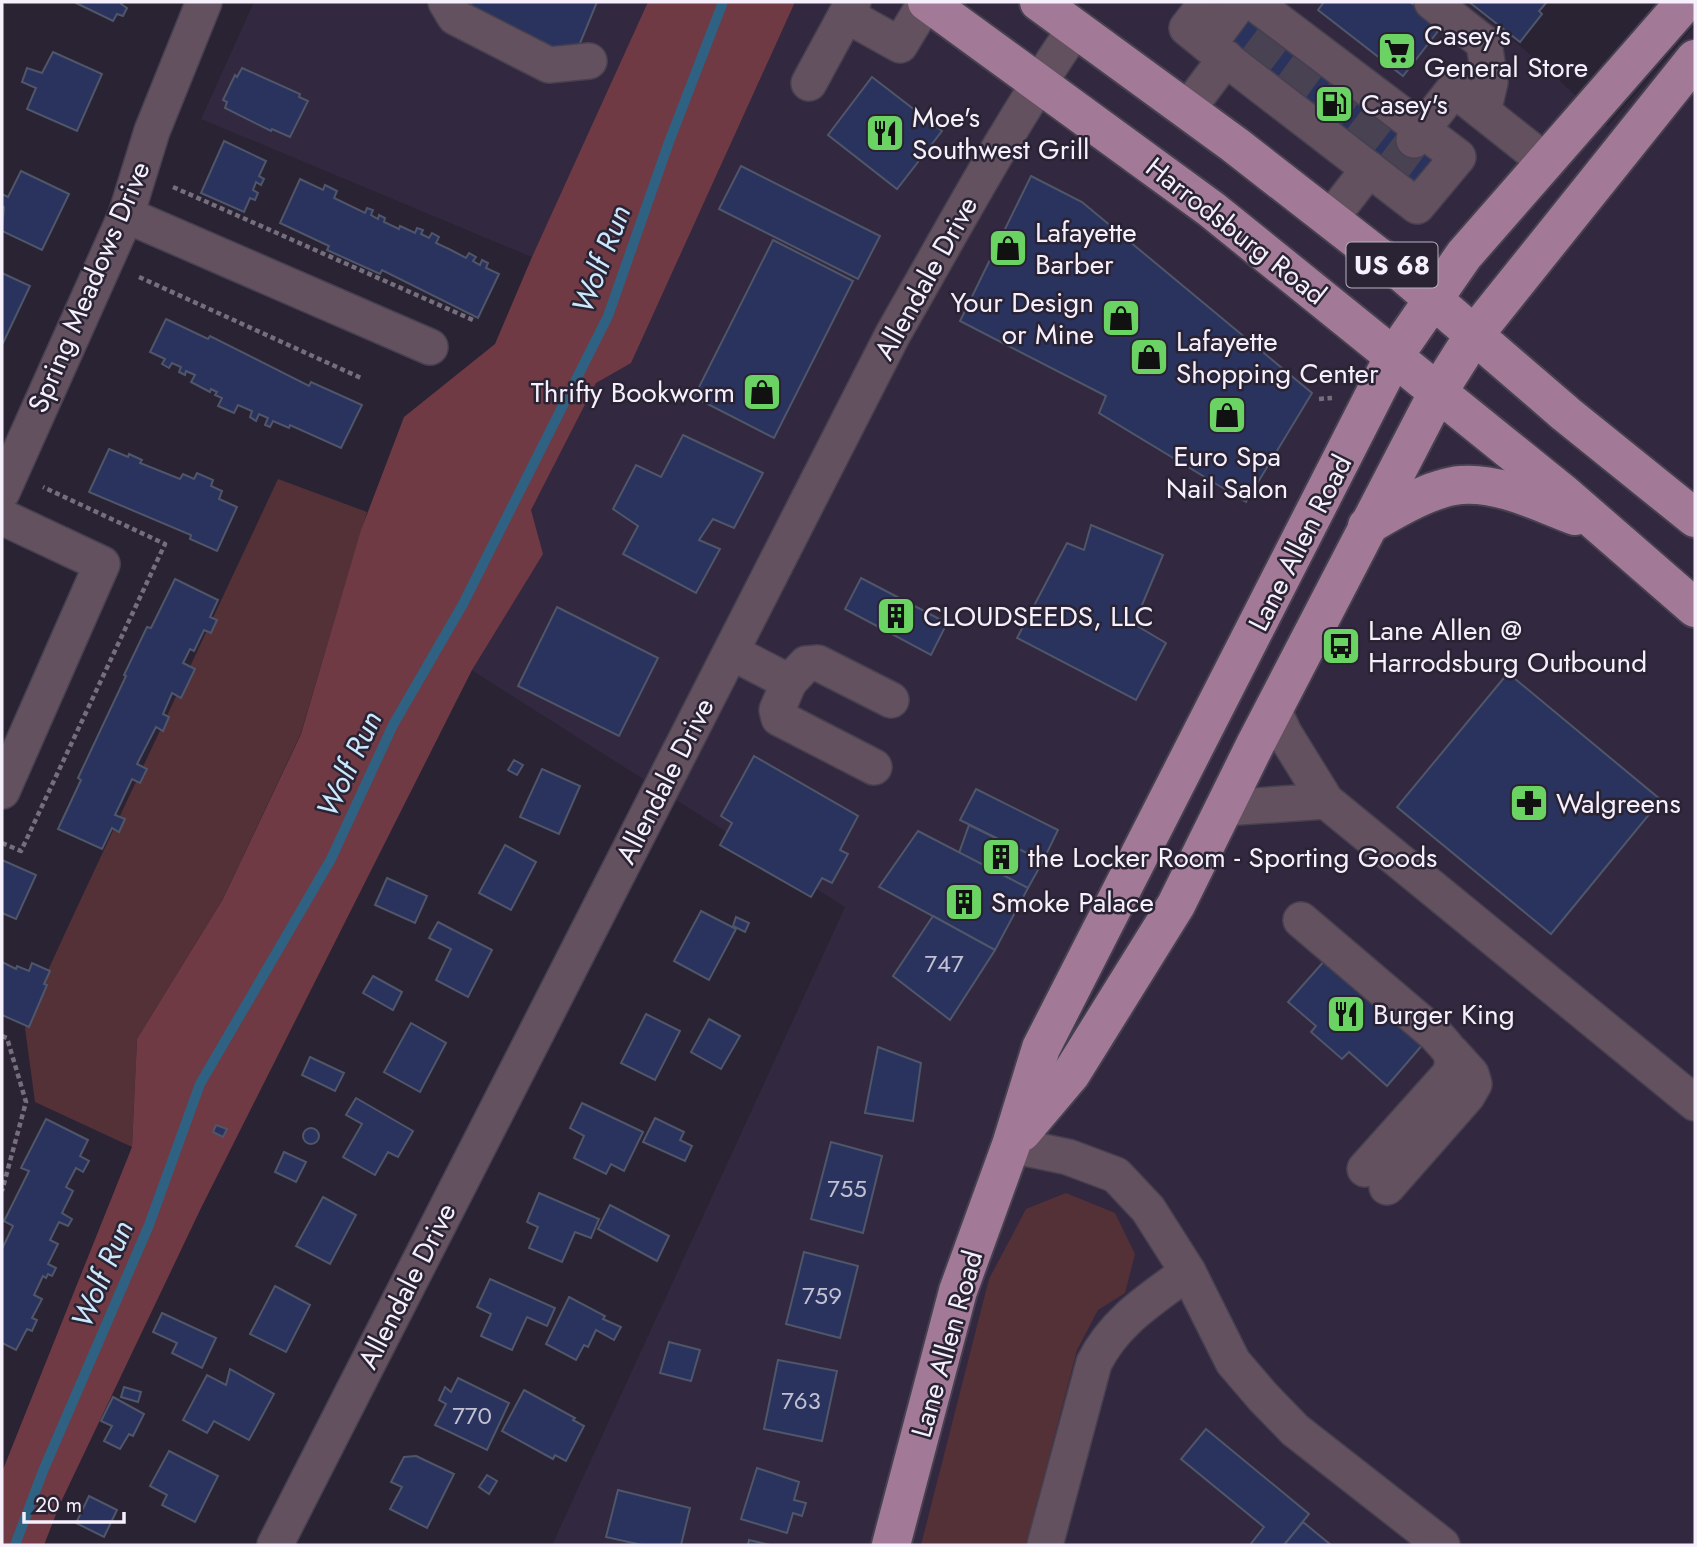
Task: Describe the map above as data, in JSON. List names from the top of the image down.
{
  "streets": {
    "main road": ["Harrodsburg Road", "US 68", "Lane Allen Road"],
    "street": ["Allendale Drive", "Spring Meadows Drive"]
  },
  "crossings": [
    ["Harrodsburg Road", "Allendale Drive"],
    ["Harrodsburg Road", "Lane Allen Road"],
    ["US 68", "Allendale Drive"],
    ["US 68", "Lane Allen Road"]
  ],
  "water": ["Wolf Run"],
  "places": {
    "supermarket": ["Casey's General Store"],
    "fuel station": ["Casey's"],
    "restaurant": ["Moe's Southwest Grill", "Burger King"],
    "shop": [
      "Lafayette Barber",
      "Your Design or Mine",
      "Lafayette Shopping Center",
      "Thrifty Bookworm",
      "Euro Spa Nail Salon"
    ],
    "building": ["CLOUDSEEDS, LLC", "the Locker Room - Sporting Goods", "Smoke Palace"],
    "bus stop": ["Lane Allen @ Harrodsburg Outbound"],
    "pharmacy": ["Walgreens"]
  },
  "house_numbers": [
    "747",
    "755",
    "759",
    "763",
    "770"
  ],
  "scale_bar": "20 m"
}
